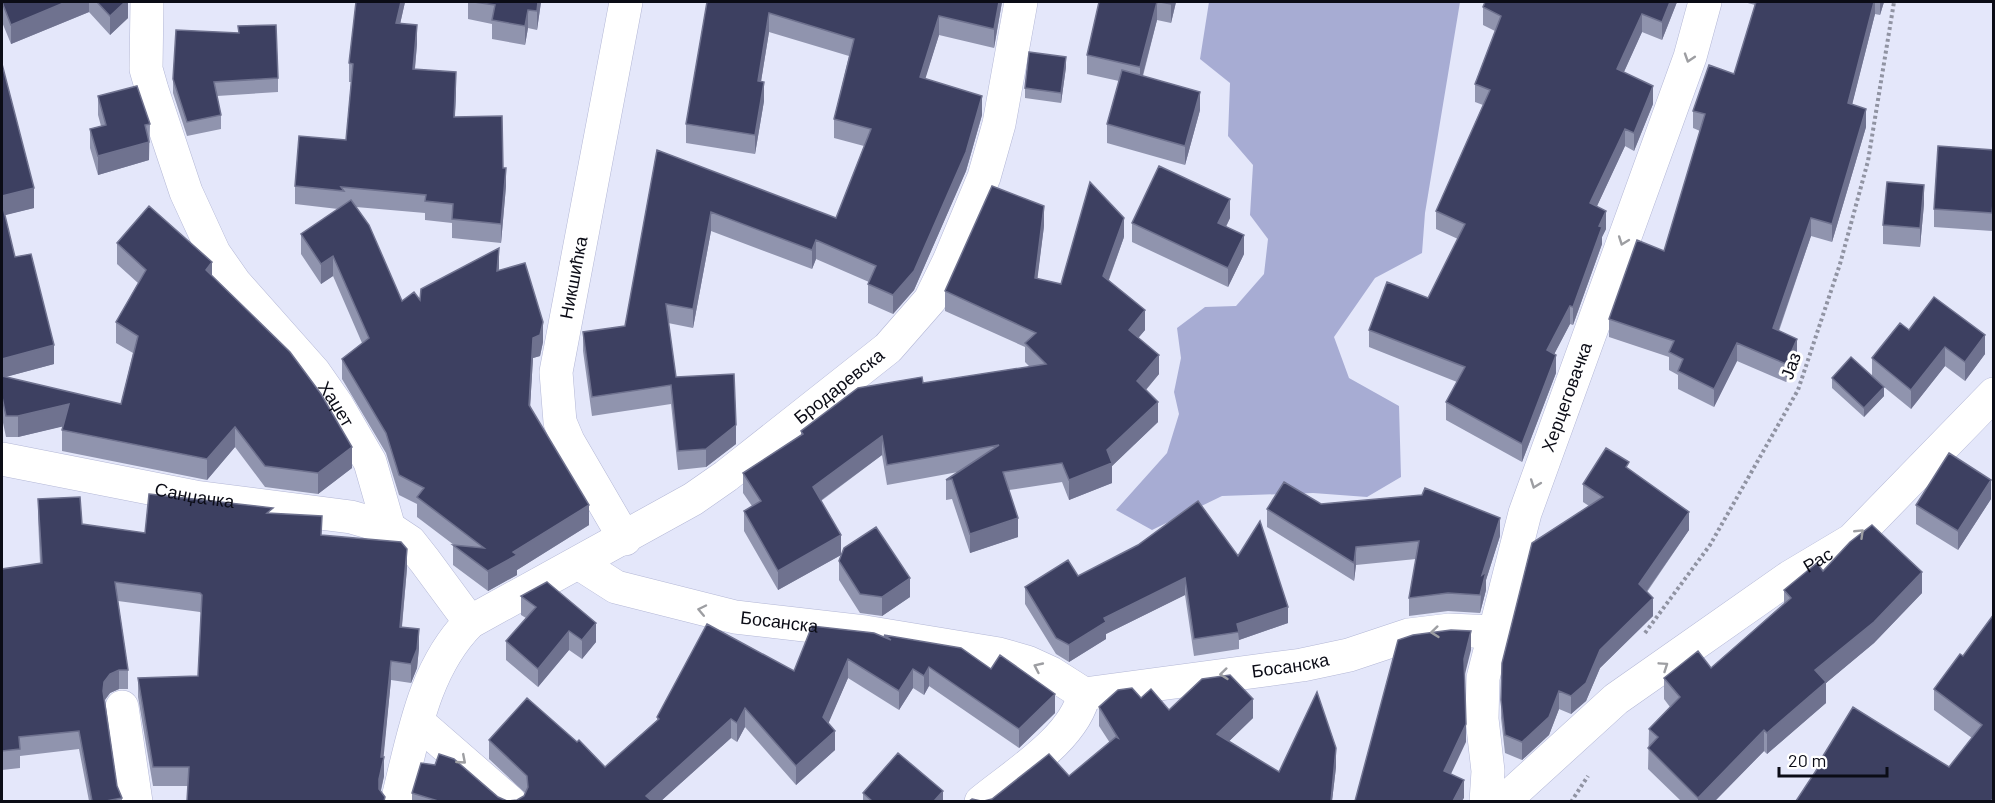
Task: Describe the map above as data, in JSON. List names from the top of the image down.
{
  "streets": {
    "street": [
      "Никшићка",
      "Бродаревска",
      "Херцеговачка",
      "Хаџет",
      "Санџачка",
      "Рас",
      "Босанска"
    ],
    "path": ["Јаз"]
  },
  "crossings": [
    ["Никшићка", "Бродаревска"],
    ["Бродаревска", "Босанска"],
    ["Херцеговачка", "Босанска"],
    ["Хаџет", "Санџачка"]
  ],
  "one_way": ["Херцеговачка", "Рас", "Босанска"],
  "scale_bar": "20 m"
}
